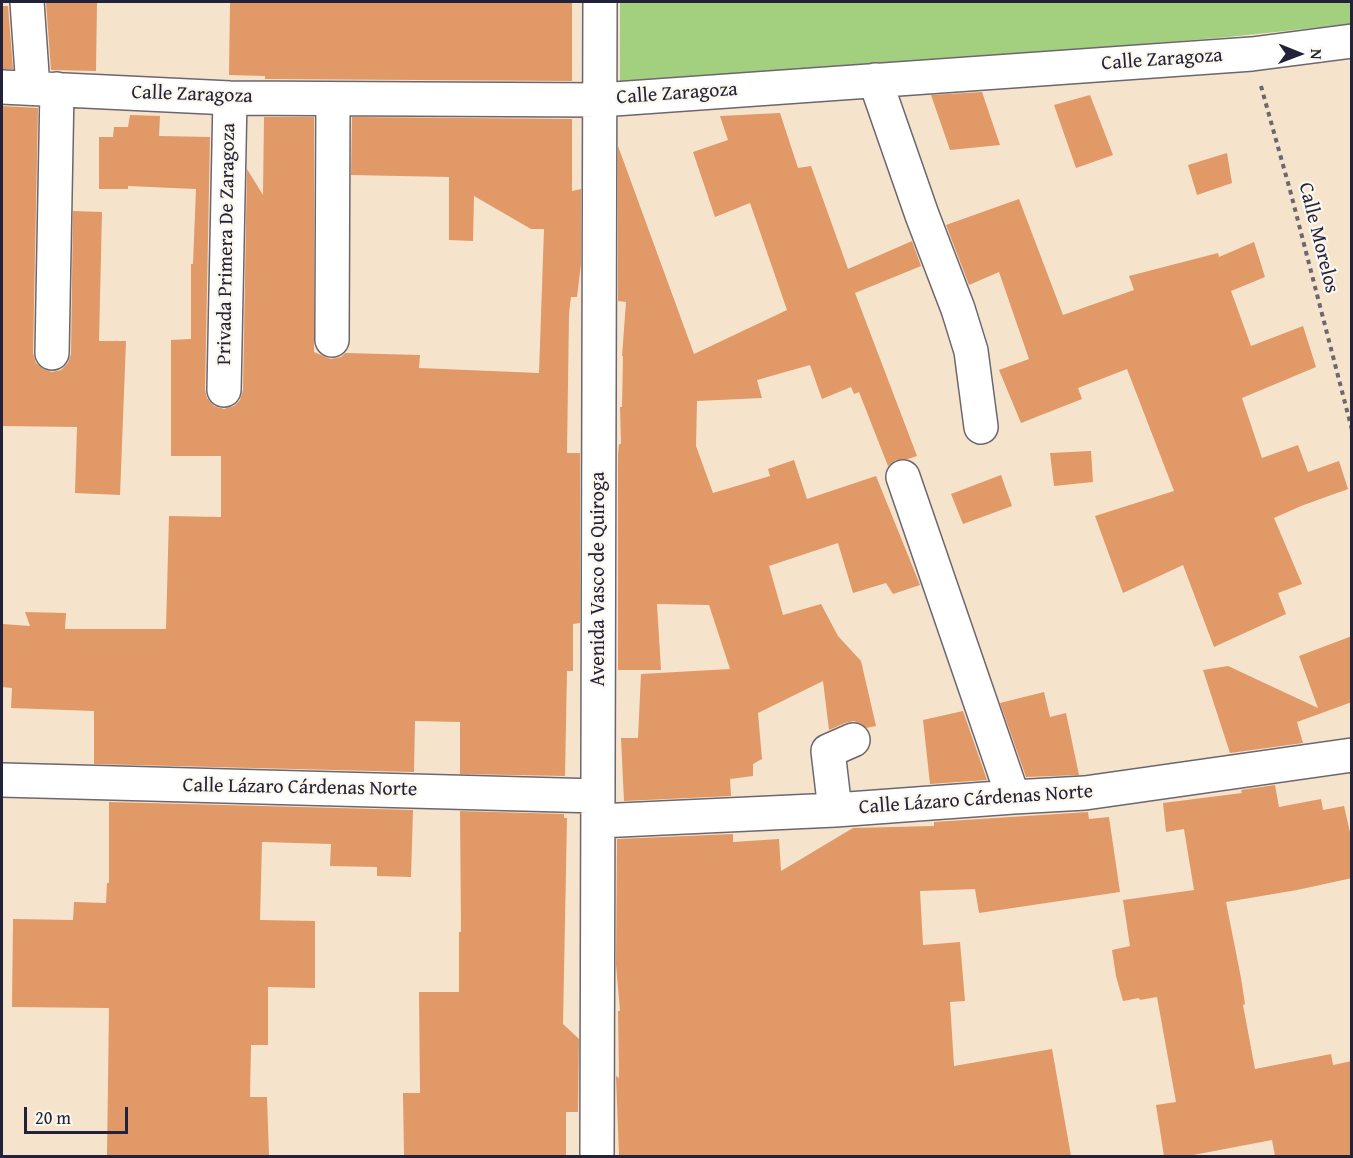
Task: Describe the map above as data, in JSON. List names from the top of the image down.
{
  "streets": {
    "street": [
      "Calle Zaragoza",
      "Privada Primera De Zaragoza",
      "Avenida Vasco de Quiroga",
      "Calle Lázaro Cárdenas Norte"
    ],
    "path": ["Calle Morelos"]
  },
  "crossings": [
    ["Calle Zaragoza", "Calle Morelos"],
    ["Calle Zaragoza", "Privada Primera De Zaragoza"],
    ["Calle Zaragoza", "Avenida Vasco de Quiroga"],
    ["Avenida Vasco de Quiroga", "Calle Lázaro Cárdenas Norte"]
  ],
  "scale_bar": "20 m",
  "north": "right"
}
